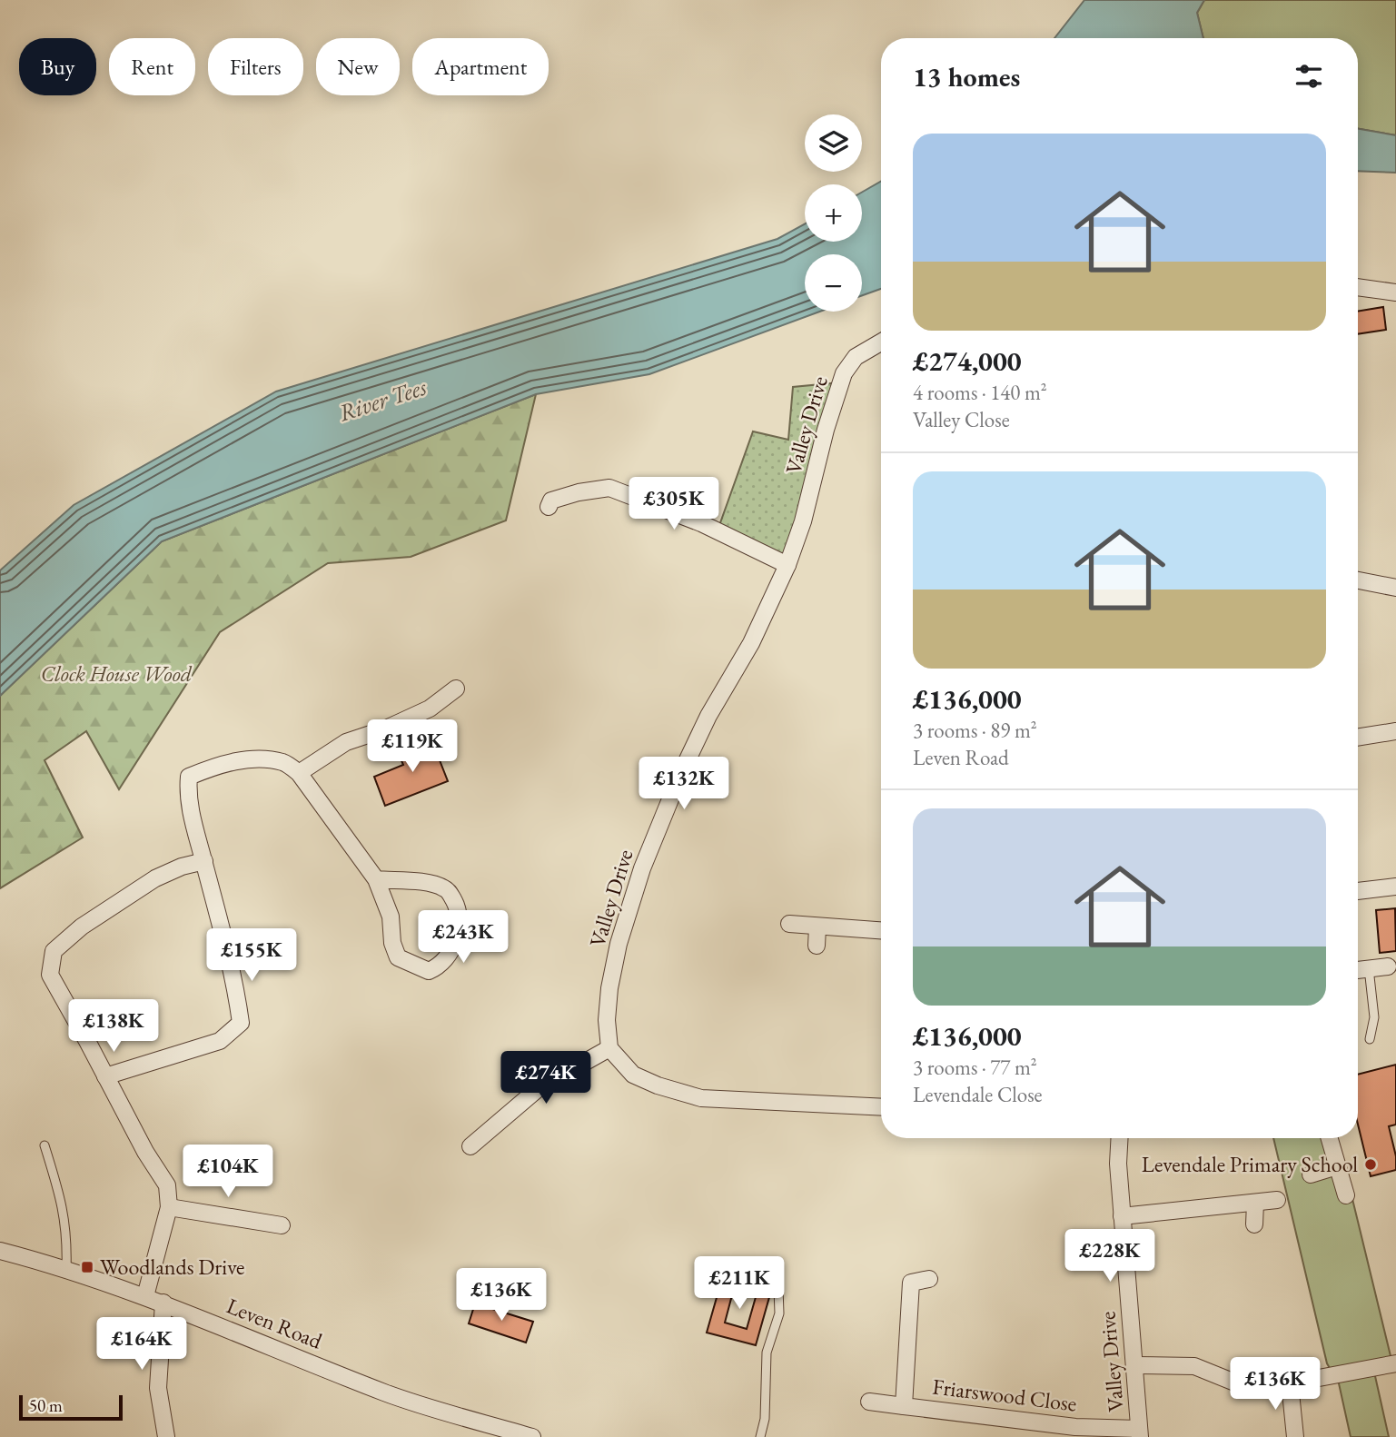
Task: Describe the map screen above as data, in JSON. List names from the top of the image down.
{
  "streets": {
    "street": ["Valley Drive", "Leven Road", "Friarswood Close"]
  },
  "crossings": [
    ["Valley Drive", "Friarswood Close"]
  ],
  "water": ["River Tees"],
  "parks": ["Clock House Wood"],
  "places": {
    "other": ["Levendale Primary School"],
    "transit": ["Woodlands Drive"]
  },
  "scale_bar": "50 m",
  "page": {
    "chip": [
      "Buy",
      "Rent",
      "Filters",
      "New",
      "Apartment"
    ],
    "heading": "13 homes",
    "map_buttons": ["+", "−"],
    "list": [
      {
        "name": "£274,000",
        "note": "4 rooms · 140 m² · Valley Close"
      },
      {
        "name": "£136,000",
        "note": "3 rooms · 89 m² · Leven Road"
      },
      {
        "name": "£136,000",
        "note": "3 rooms · 77 m² · Levendale Close"
      }
    ],
    "price": [
      "£305K",
      "£119K",
      "£132K",
      "£243K",
      "£155K",
      "£138K",
      "£274K",
      "£104K",
      "£228K",
      "£211K",
      "£136K",
      "£164K",
      "£136K"
    ],
    "scale": "50 m"
  }
}
